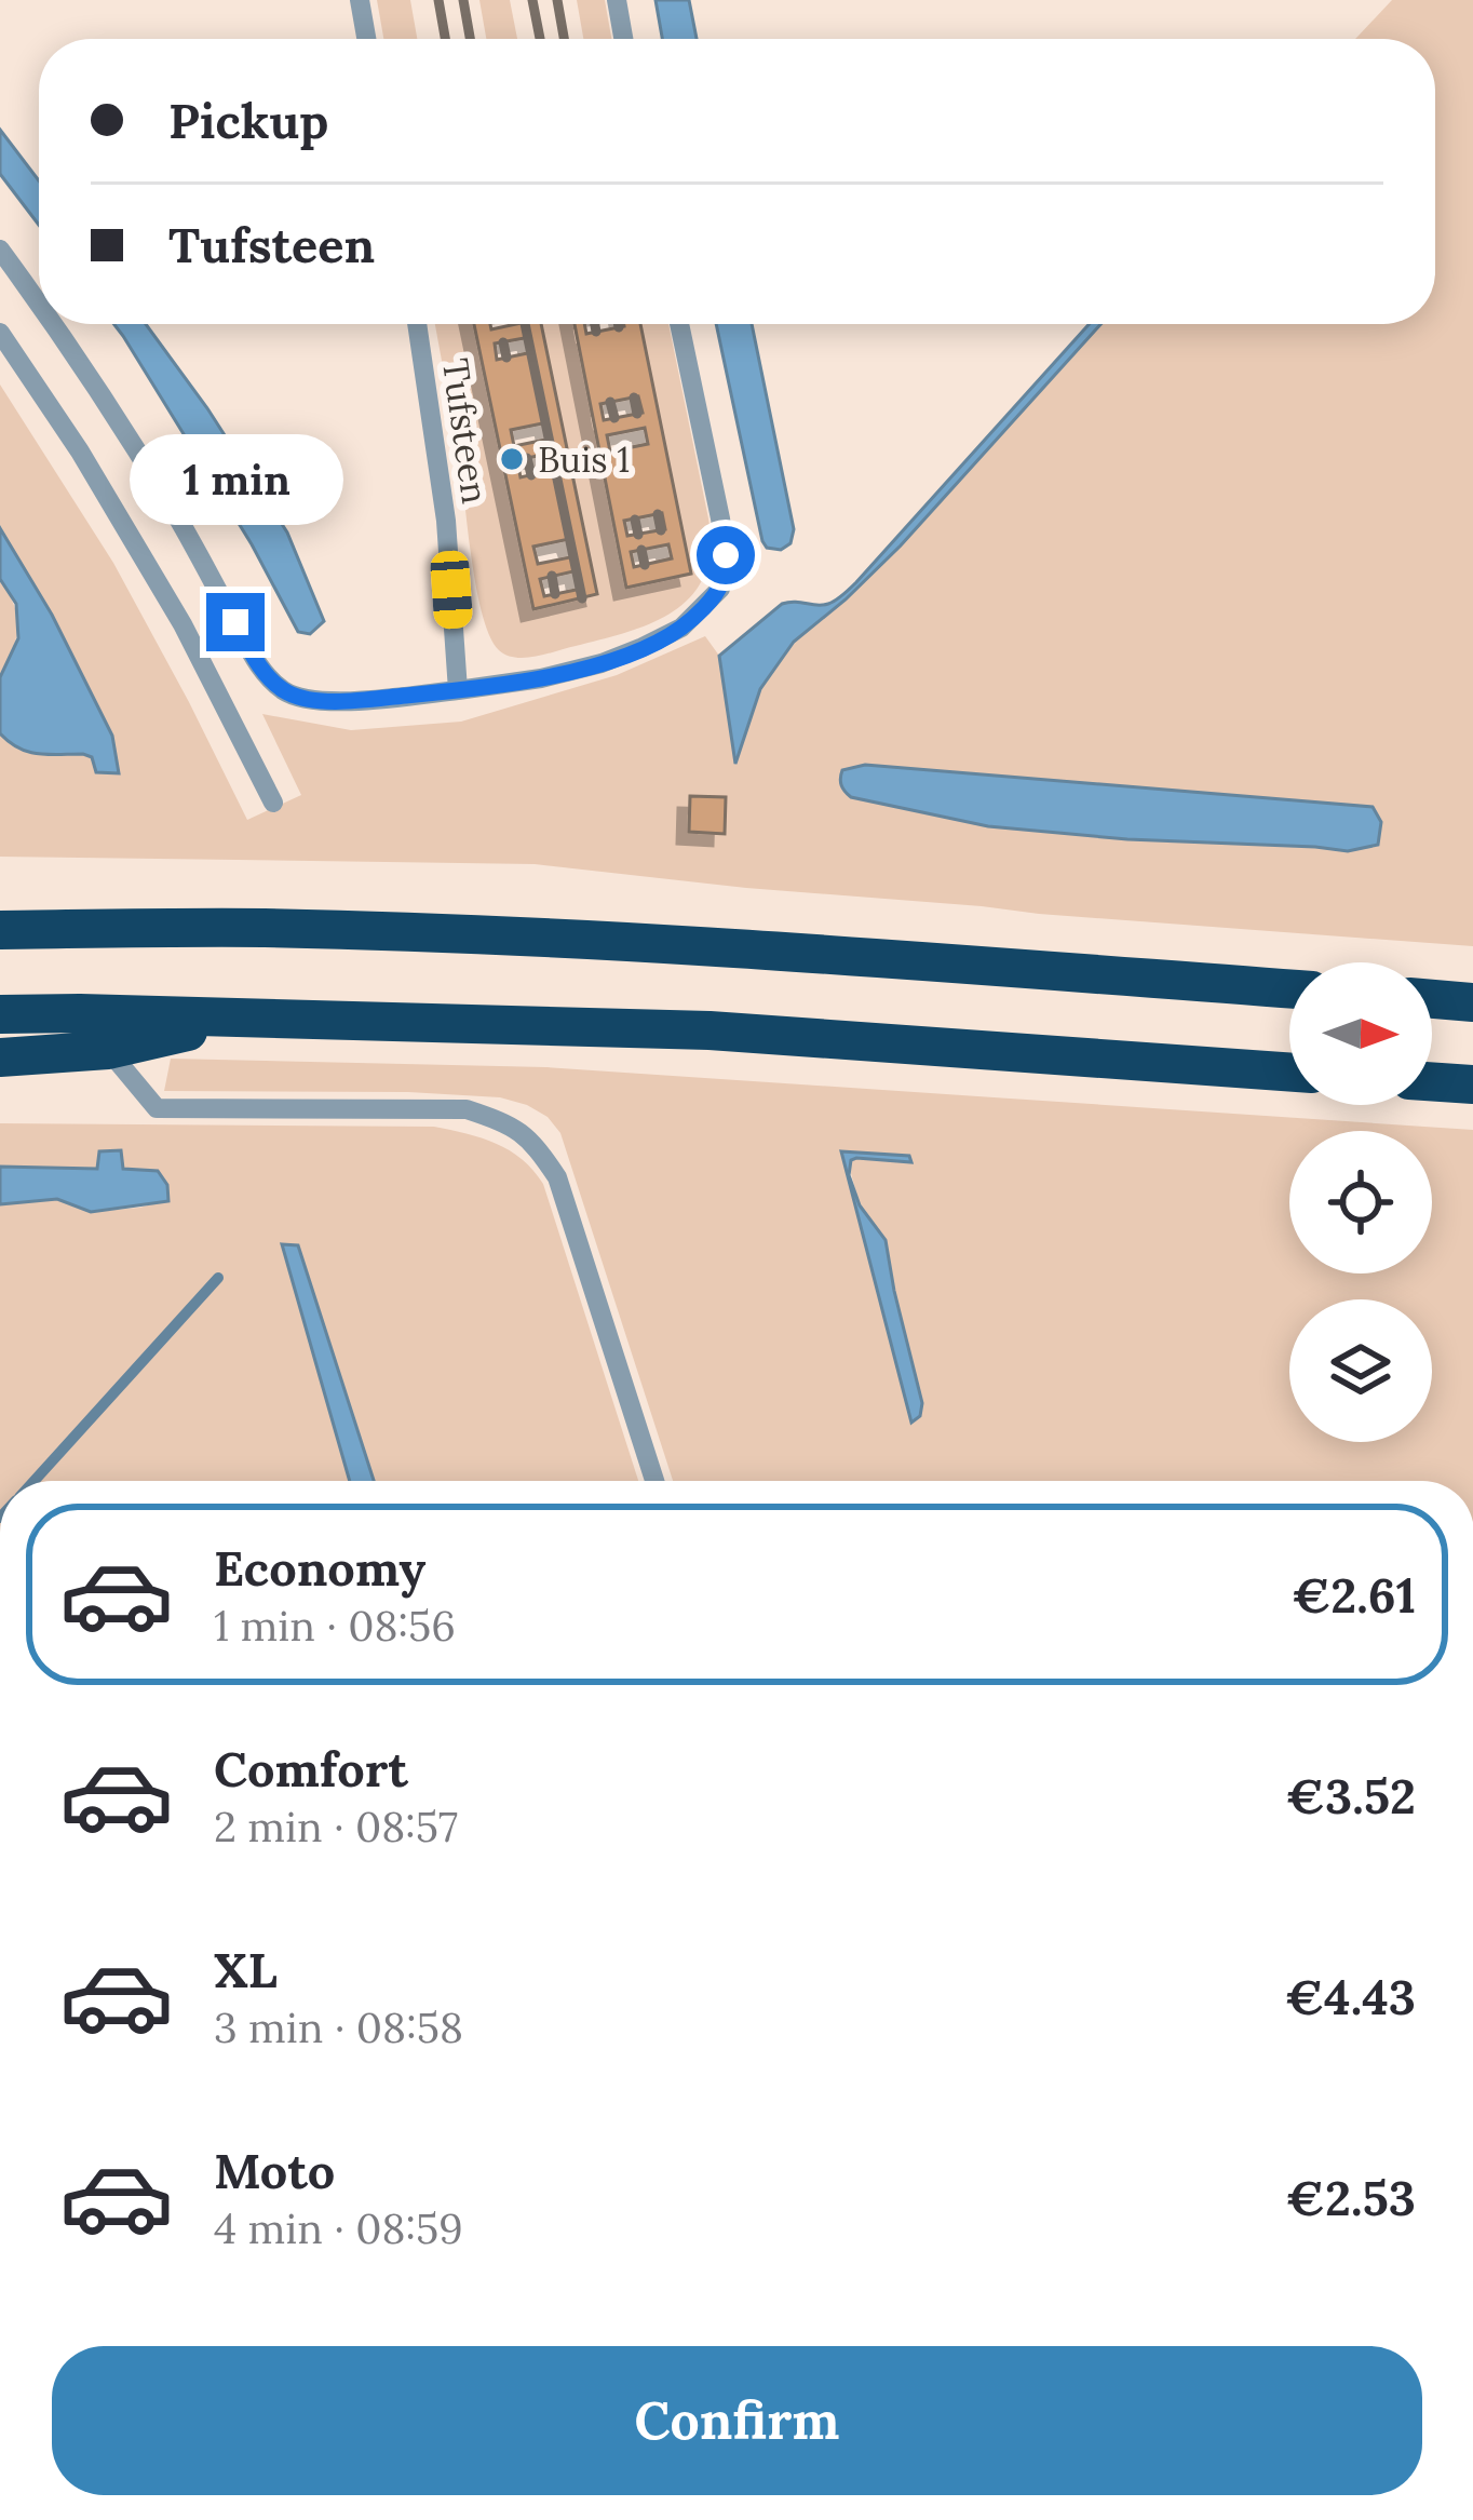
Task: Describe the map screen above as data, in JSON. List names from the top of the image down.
{
  "streets": {
    "lane": ["Tufsteen"]
  },
  "places": ["Buis 1"],
  "north": "right",
  "page": {
    "banner": ["Pickup", "Tufsteen"],
    "bubble": "1 min",
    "list": [
      {
        "name": "Economy",
        "note": "1 min · 08:56",
        "value": "€2.61"
      },
      {
        "name": "Comfort",
        "note": "2 min · 08:57",
        "value": "€3.52"
      },
      {
        "name": "XL",
        "note": "3 min · 08:58",
        "value": "€4.43"
      },
      {
        "name": "Moto",
        "note": "4 min · 08:59",
        "value": "€2.53"
      }
    ],
    "buttons": "Confirm"
  }
}
